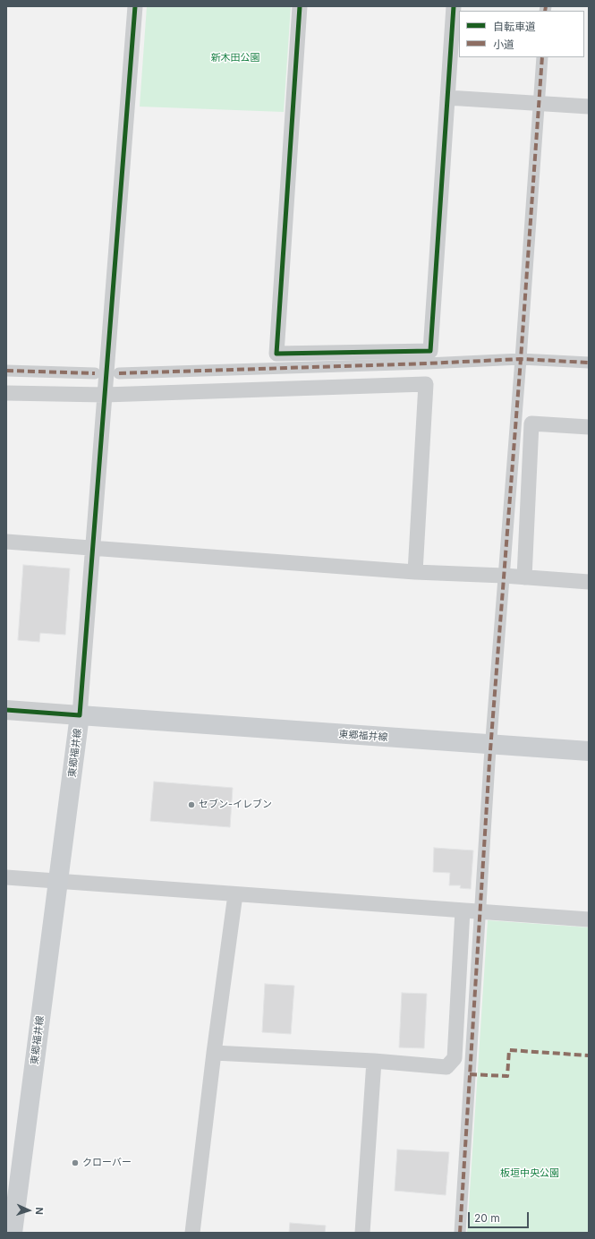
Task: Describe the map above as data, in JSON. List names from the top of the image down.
{
  "streets": {
    "main road": ["東郷福井線"]
  },
  "parks": ["新木田公園", "板垣中央公園"],
  "places": ["セブン-イレブン", "クローバー"],
  "legend": ["自転車道", "小道"],
  "scale_bar": "20 m",
  "north": "right"
}
